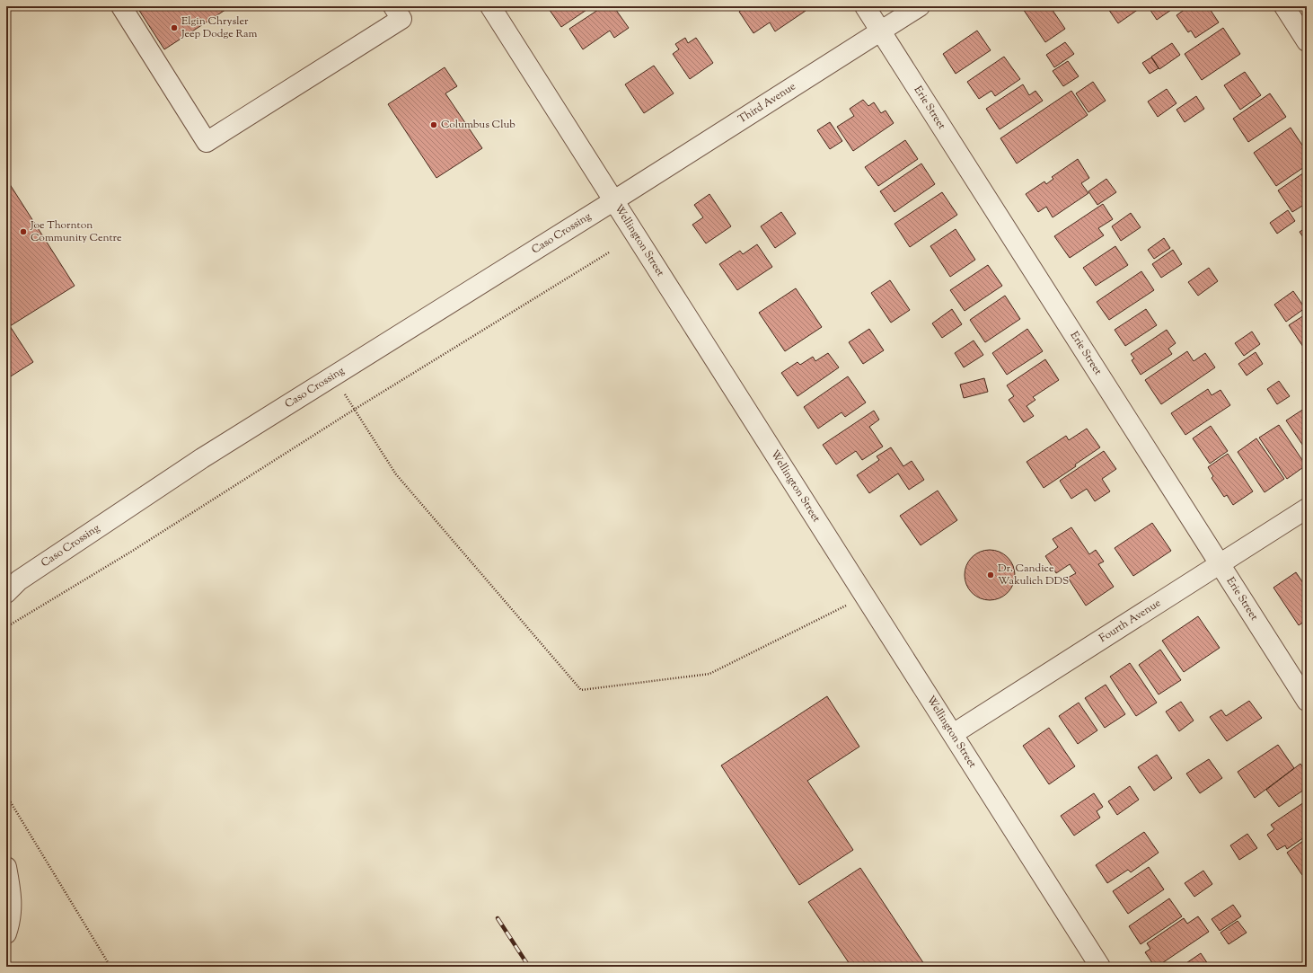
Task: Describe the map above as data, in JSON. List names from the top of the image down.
{
  "streets": {
    "street": [
      "Third Avenue",
      "Erie Street",
      "Caso Crossing",
      "Wellington Street",
      "Fourth Avenue"
    ]
  },
  "crossings": [
    ["Third Avenue", "Erie Street"],
    ["Third Avenue", "Caso Crossing"],
    ["Third Avenue", "Wellington Street"],
    ["Erie Street", "Fourth Avenue"],
    ["Caso Crossing", "Wellington Street"],
    ["Wellington Street", "Fourth Avenue"]
  ],
  "places": [
    "Elgin Chrysler Jeep Dodge Ram",
    "Columbus Club",
    "Joe Thornton Community Centre",
    "Dr. Candice Wakulich DDS"
  ]
}
